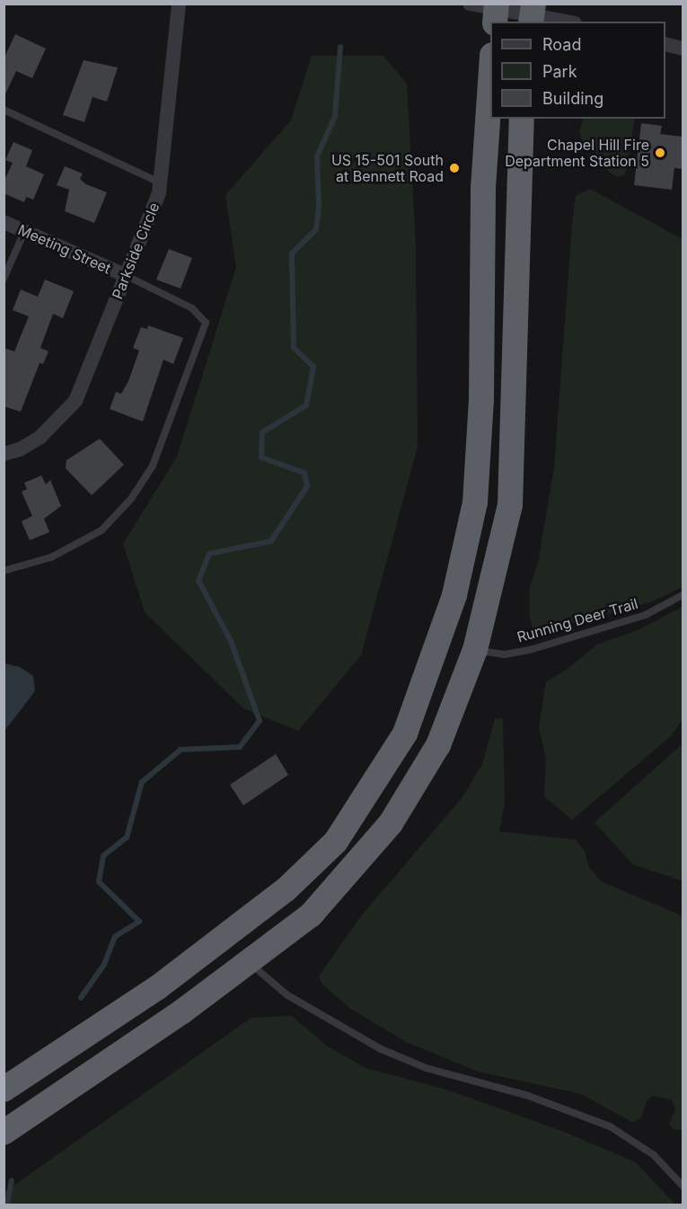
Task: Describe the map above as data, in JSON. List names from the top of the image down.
{
  "streets": {
    "street": ["Meeting Street", "Parkside Circle"],
    "lane": ["Running Deer Trail"]
  },
  "crossings": [
    ["Meeting Street", "Parkside Circle"]
  ],
  "places": ["Chapel Hill Fire Department Station 5", "US 15-501 South at Bennett Road"],
  "legend": ["Road", "Park", "Building"]
}
